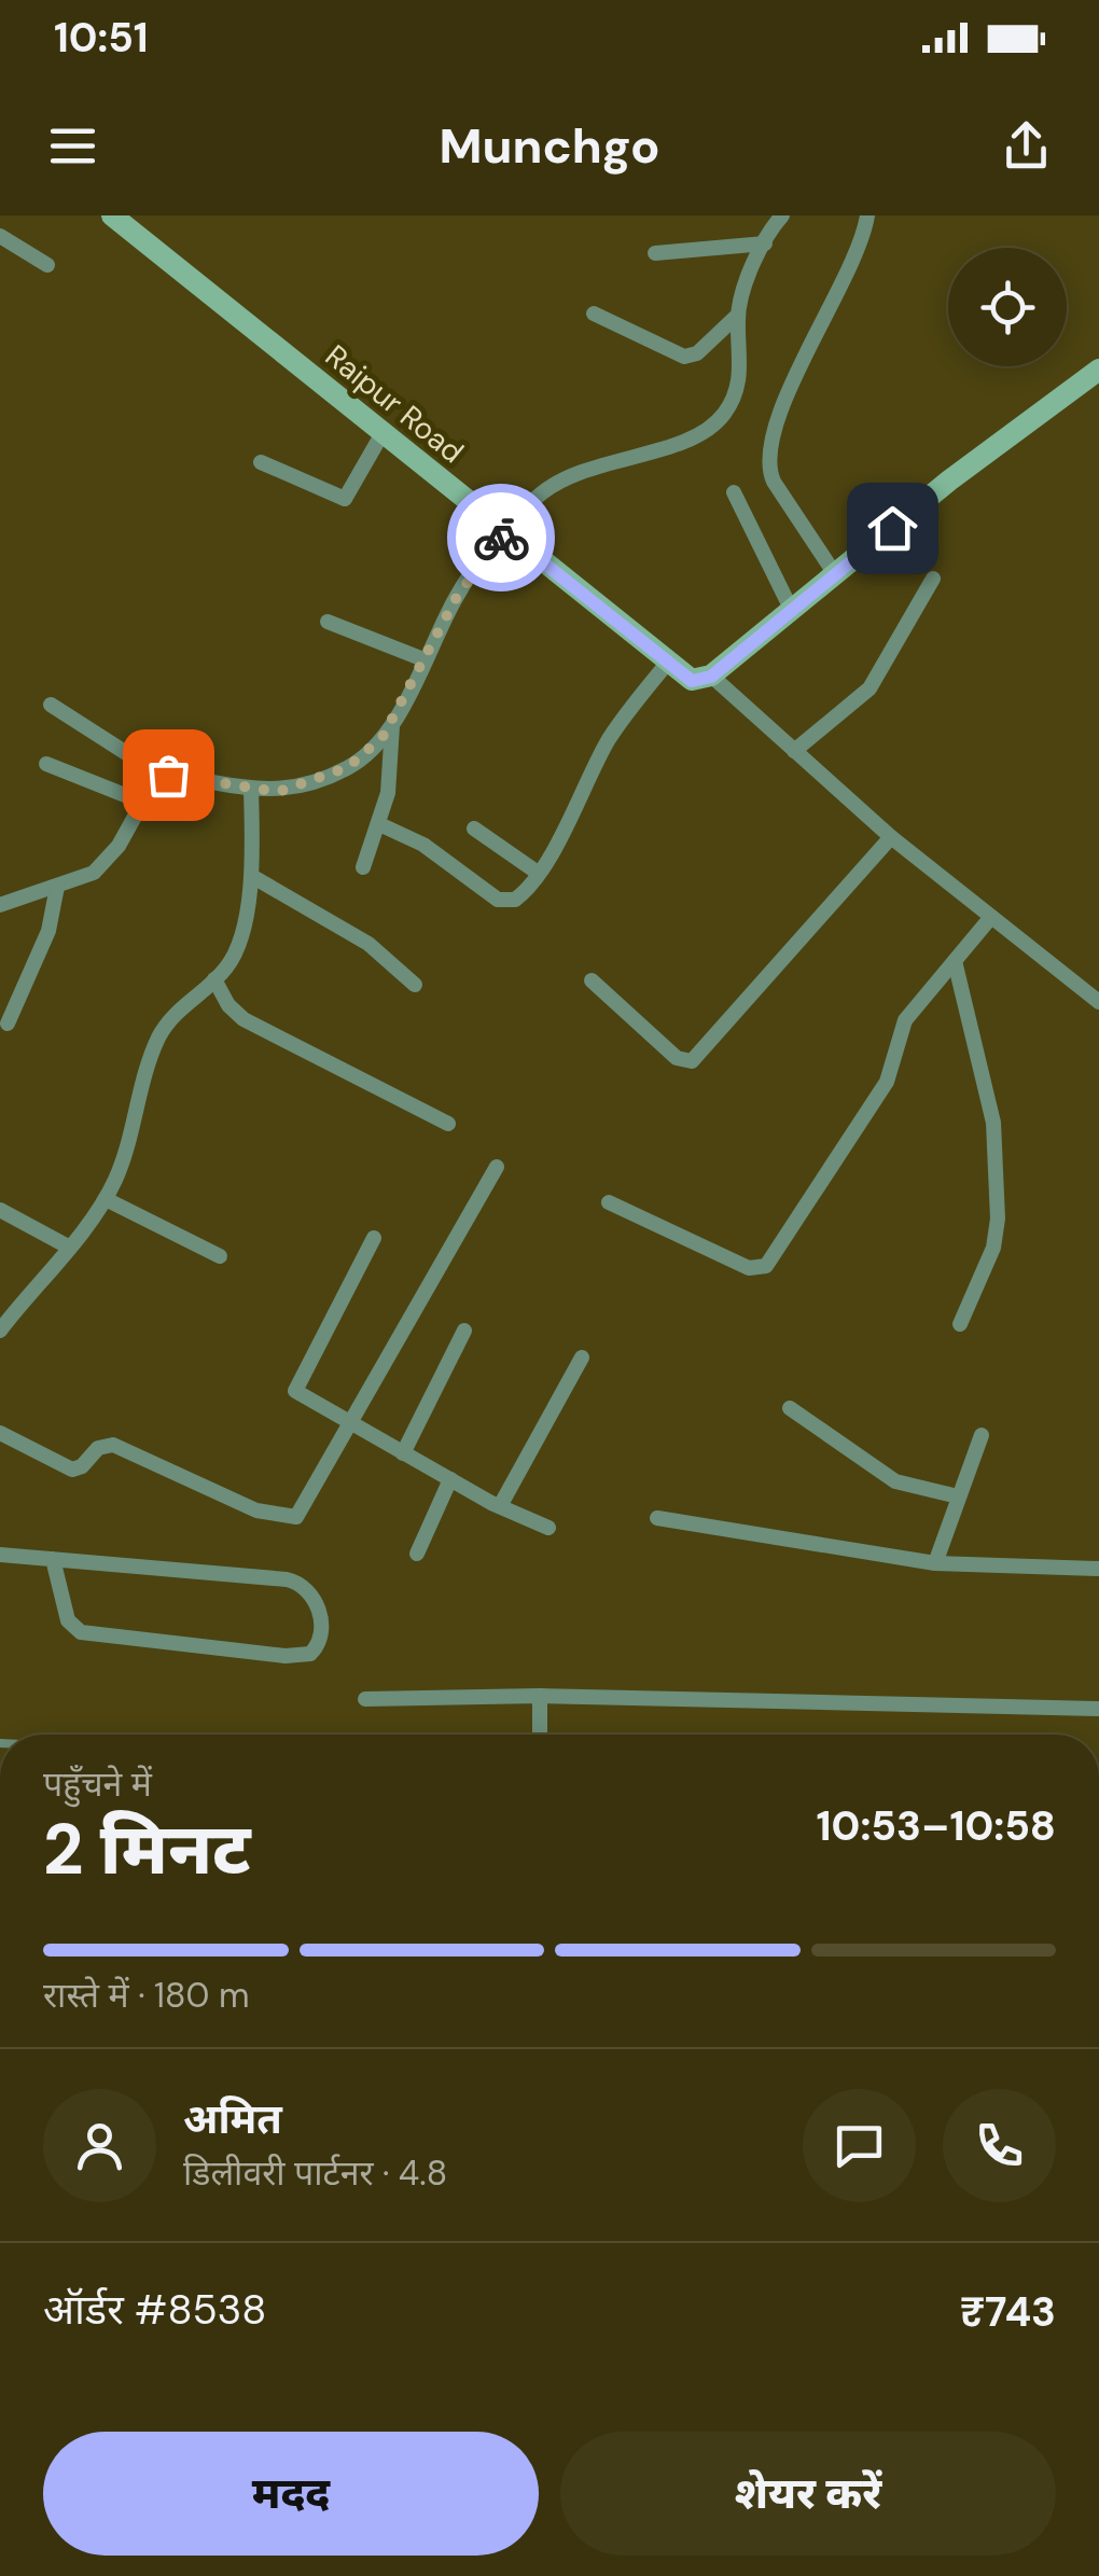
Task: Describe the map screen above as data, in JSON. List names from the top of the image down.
{
  "streets": {
    "main road": ["Raipur Road"]
  },
  "page": {
    "status": "10:51",
    "header": "Munchgo",
    "heading": ["2 मिनट", "पहुँचने में", "10:53–10:58"],
    "panel": [
      "अमित",
      "डिलीवरी पार्टनर · 4.8",
      "ऑर्डर #8538",
      "₹743"
    ],
    "bar": "रास्ते में · 180 m",
    "buttons": ["मदद", "शेयर करें"]
  }
}
